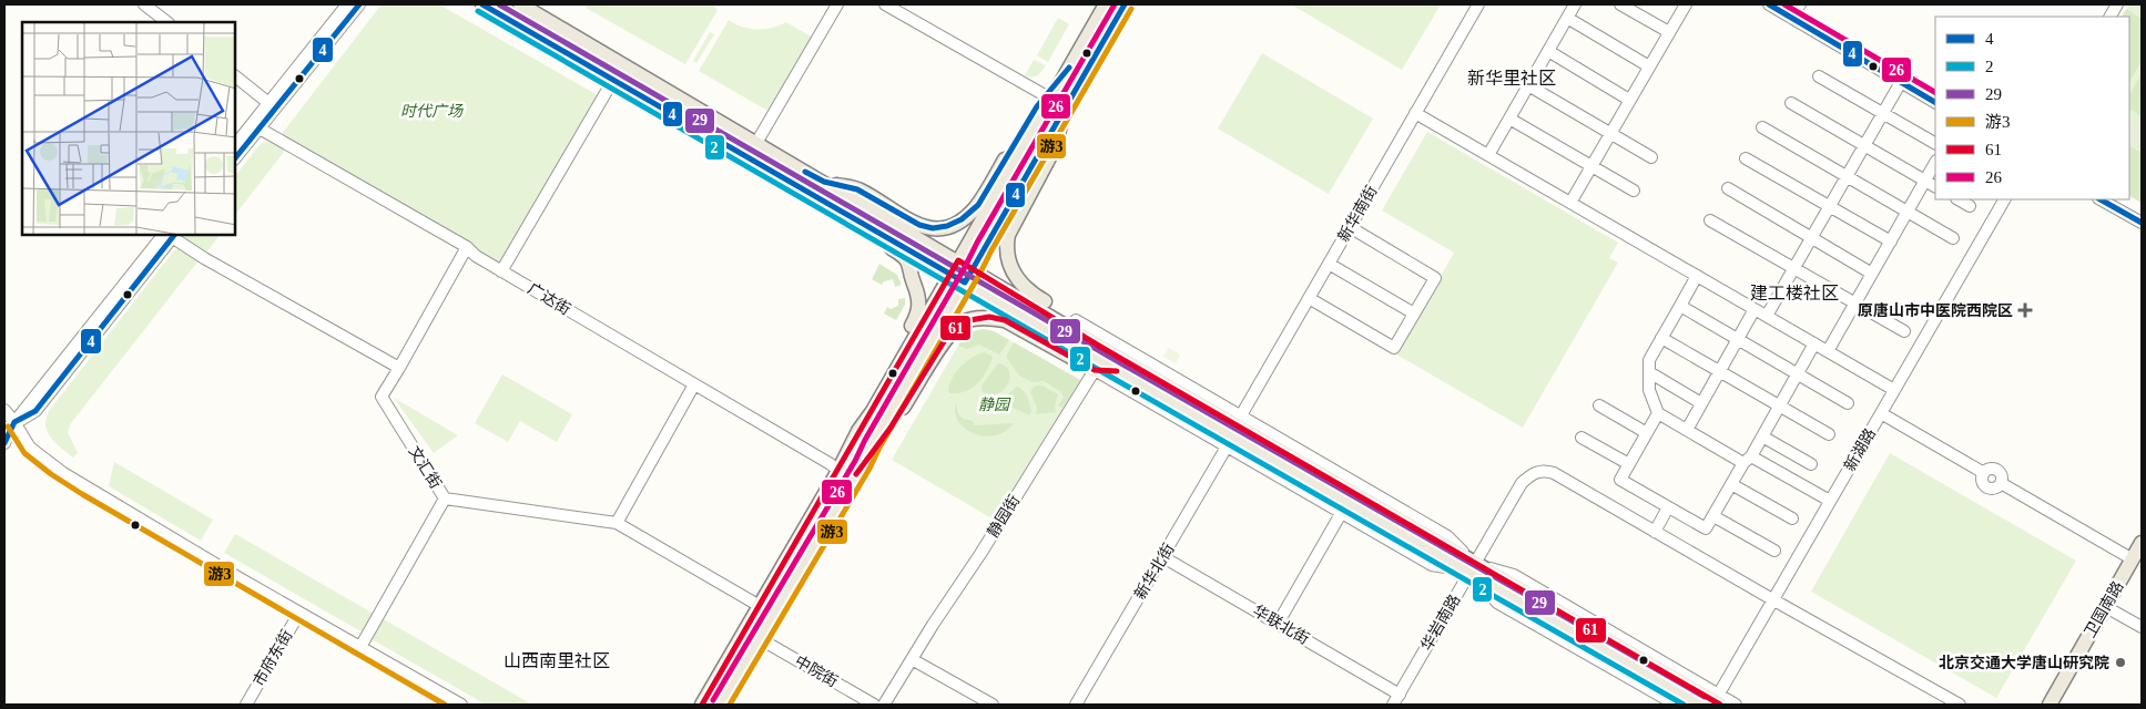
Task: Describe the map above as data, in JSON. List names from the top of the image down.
{
  "streets": {
    "main road": ["卫国南路"],
    "street": [
      "新华南街",
      "广达街",
      "新湖路",
      "文汇街",
      "静园街",
      "新华北街",
      "华岩南路",
      "华联北街",
      "市府东街",
      "中院街"
    ]
  },
  "crossings": [
    ["新华南街", "新华北街"],
    ["新华北街", "华联北街"],
    ["华岩南路", "华联北街"]
  ],
  "districts": ["新华里社区", "建工楼社区", "山西南里社区"],
  "parks": ["时代广场", "静园"],
  "places": {
    "health": ["原唐山市中医院西院区"],
    "other": ["北京交通大学唐山研究院"]
  },
  "lines": [
    "transit line 4",
    "transit line 29",
    "transit line 26",
    "transit line 游3",
    "transit line 2",
    "transit line 61"
  ],
  "legend": [
    "4",
    "2",
    "29",
    "游3",
    "61",
    "26"
  ]
}
